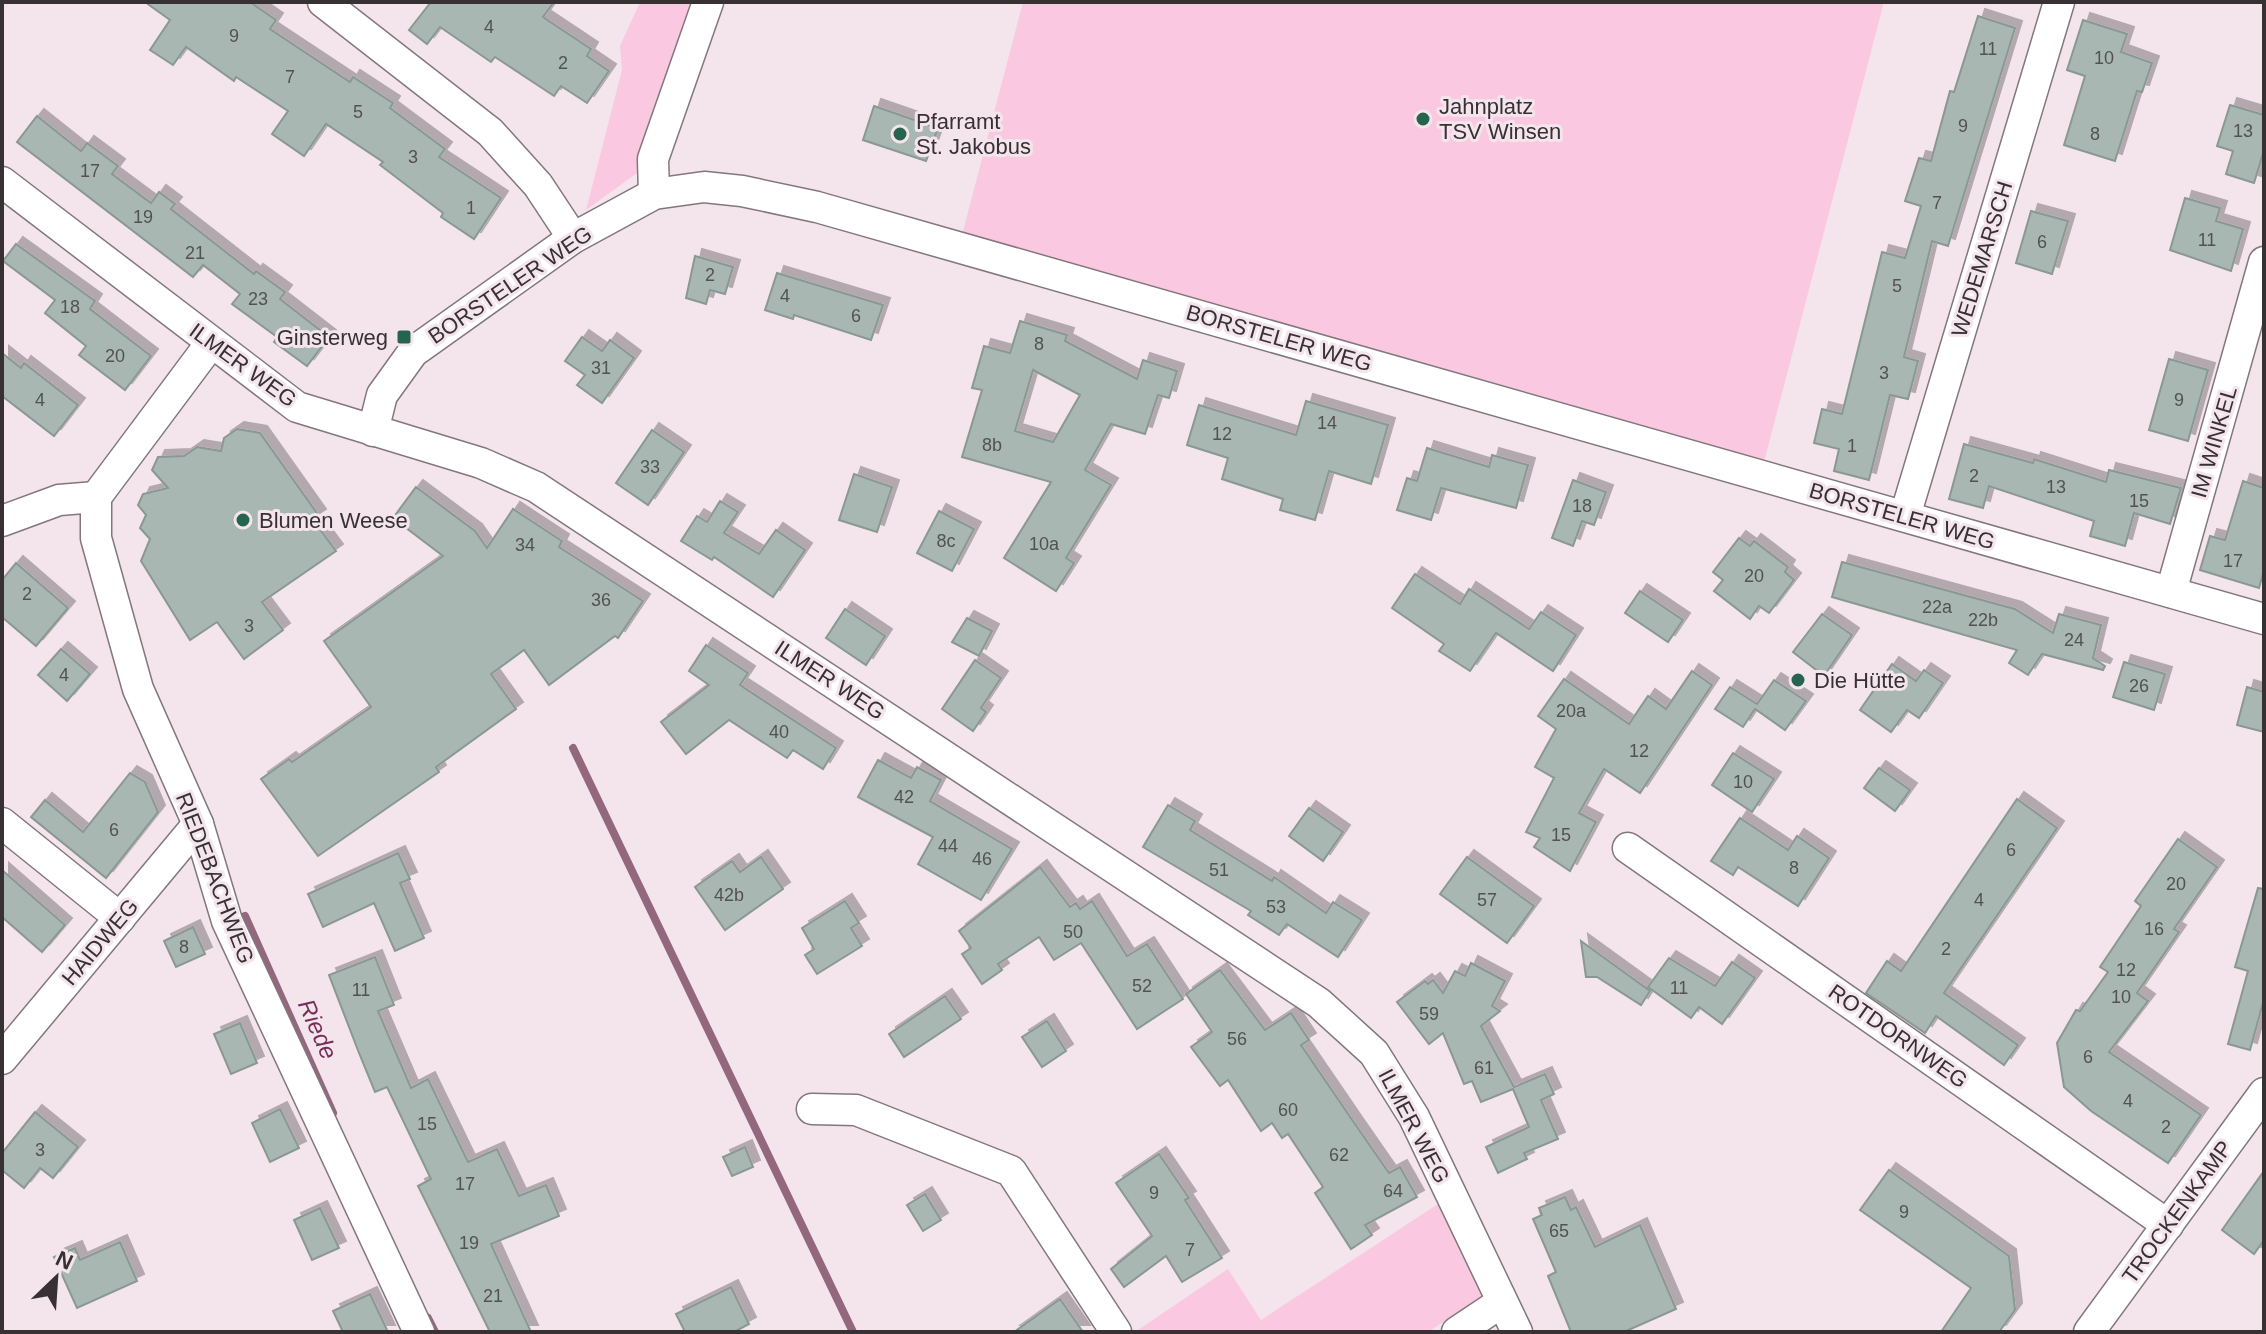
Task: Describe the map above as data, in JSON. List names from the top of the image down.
{
  "streets": {
    "street": [
      "WEDEMARSCH",
      "BORSTELER WEG",
      "ILMER WEG",
      "IM WINKEL",
      "RIEDEBACHWEG",
      "HAIDWEG",
      "ROTDORNWEG",
      "TROCKENKAMP"
    ]
  },
  "crossings": [
    ["WEDEMARSCH", "BORSTELER WEG"],
    ["BORSTELER WEG", "ILMER WEG"],
    ["BORSTELER WEG", "IM WINKEL"],
    ["RIEDEBACHWEG", "HAIDWEG"],
    ["ROTDORNWEG", "TROCKENKAMP"]
  ],
  "water": ["Riede"],
  "places": {
    "other": [
      "Jahnplatz TSV Winsen",
      "Pfarramt St. Jakobus",
      "Blumen Weese",
      "Die Hütte"
    ],
    "transit": ["Ginsterweg"]
  },
  "house_numbers": [
    "4",
    "9",
    "11",
    "10",
    "2",
    "7",
    "5",
    "9",
    "13",
    "8",
    "3",
    "17",
    "7",
    "1",
    "19",
    "11",
    "6",
    "21",
    "2",
    "5",
    "4",
    "23",
    "18",
    "6",
    "8",
    "20",
    "31",
    "3",
    "4",
    "9",
    "14",
    "12",
    "8b",
    "1",
    "33",
    "2",
    "13",
    "15",
    "18",
    "8c",
    "10a",
    "34",
    "17",
    "20",
    "2",
    "36",
    "22a",
    "22b",
    "3",
    "24",
    "4",
    "26",
    "20a",
    "40",
    "12",
    "10",
    "42",
    "6",
    "15",
    "44",
    "6",
    "46",
    "8",
    "51",
    "20",
    "42b",
    "57",
    "4",
    "53",
    "16",
    "50",
    "8",
    "2",
    "12",
    "52",
    "11",
    "11",
    "10",
    "59",
    "56",
    "6",
    "61",
    "4",
    "60",
    "15",
    "2",
    "3",
    "62",
    "17",
    "64",
    "9",
    "9",
    "65",
    "19",
    "7",
    "21"
  ],
  "north": "top right"
}
